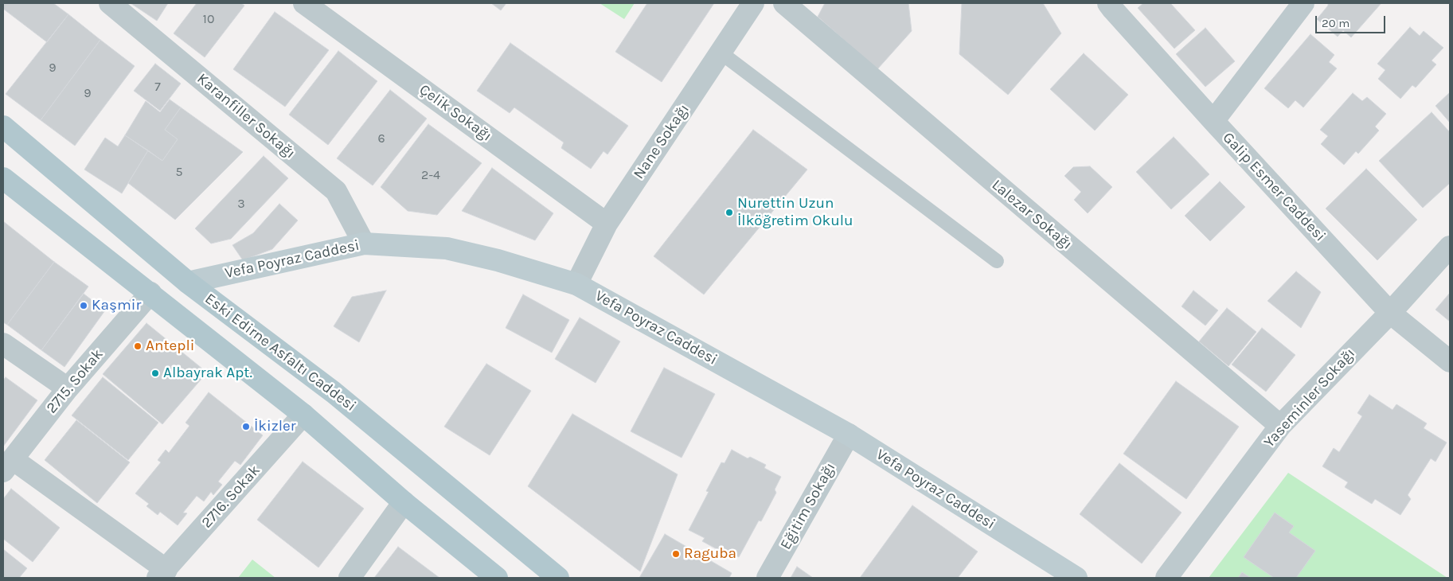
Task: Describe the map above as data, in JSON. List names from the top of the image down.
{
  "streets": {
    "main road": ["Vefa Poyraz Caddesi", "Eski Edirne Asfaltı Caddesi"],
    "street": [
      "Çelik Sokağı",
      "Karanfiller Sokağı",
      "Nane Sokağı",
      "Galip Esmer Caddesi",
      "Lalezar Sokağı",
      "2715. Sokak",
      "Yaseminler Sokağı",
      "2716. Sokak",
      "Eğitim Sokağı"
    ]
  },
  "crossings": [
    ["Çelik Sokağı", "Nane Sokağı"],
    ["Karanfiller Sokağı", "Vefa Poyraz Caddesi"],
    ["Nane Sokağı", "Vefa Poyraz Caddesi"],
    ["Galip Esmer Caddesi", "Yaseminler Sokağı"],
    ["Lalezar Sokağı", "Yaseminler Sokağı"],
    ["Vefa Poyraz Caddesi", "Eski Edirne Asfaltı Caddesi"],
    ["Vefa Poyraz Caddesi", "Eğitim Sokağı"]
  ],
  "places": [
    "Nurettin Uzun İlköğretim Okulu",
    "Kaşmir",
    "Antepli",
    "Albayrak Apt.",
    "İkizler",
    "Raguba"
  ],
  "house_numbers": [
    "10",
    "9",
    "7",
    "9",
    "6",
    "5",
    "2-4",
    "3"
  ],
  "scale_bar": "20 m"
}
